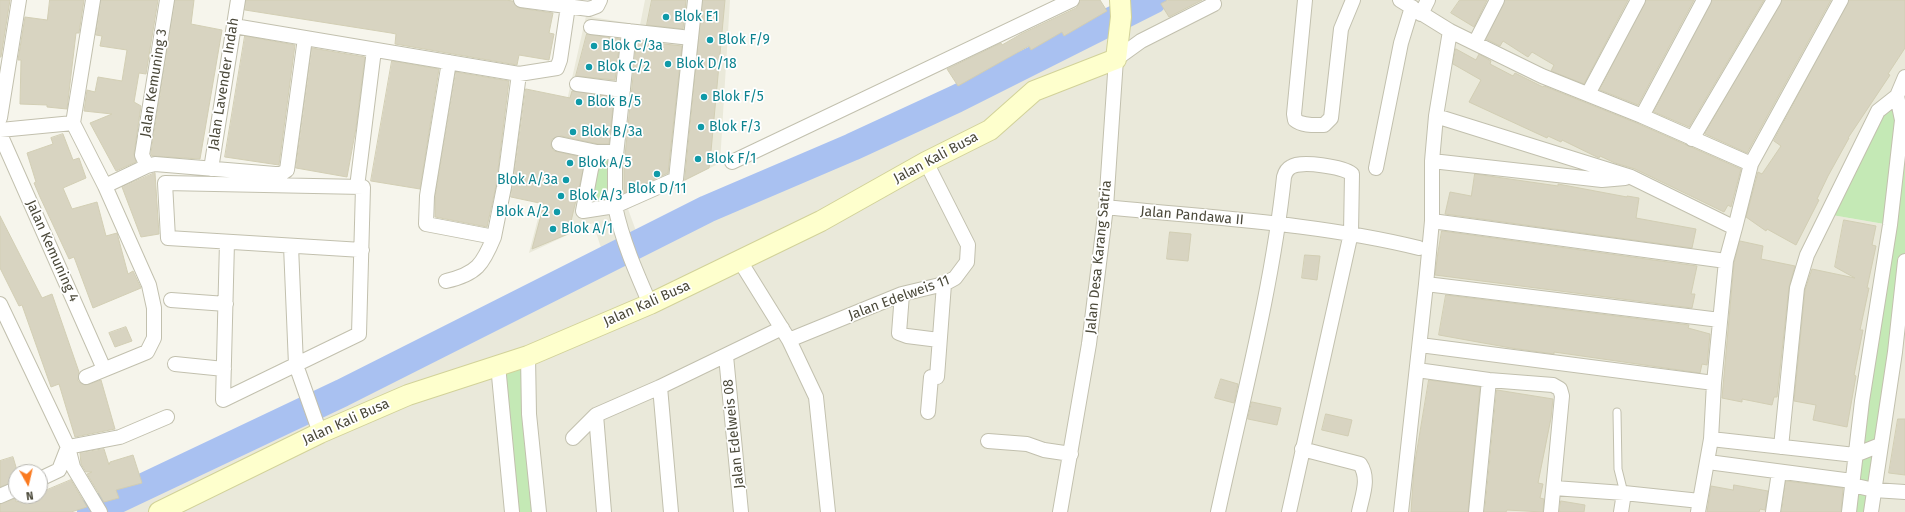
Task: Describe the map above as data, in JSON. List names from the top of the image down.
{
  "streets": {
    "street": [
      "Jalan Kemuning 3",
      "Jalan Lavender Indah",
      "Jalan Kali Busa",
      "Jalan Pandawa II",
      "Jalan Kemuning 4",
      "Jalan Desa Karang Satria",
      "Jalan Edelweis 11",
      "Jalan Edelweis 08"
    ]
  },
  "crossings": [
    ["Jalan Kali Busa", "Jalan Desa Karang Satria"],
    ["Jalan Kali Busa", "Jalan Edelweis 11"],
    ["Jalan Pandawa II", "Jalan Desa Karang Satria"]
  ],
  "places": [
    "Blok E1",
    "Blok F/9",
    "Blok C/3a",
    "Blok D/18",
    "Blok C/2",
    "Blok F/5",
    "Blok B/5",
    "Blok F/3",
    "Blok B/3a",
    "Blok F/1",
    "Blok A/5",
    "Blok D/11",
    "Blok A/3a",
    "Blok A/3",
    "Blok A/2",
    "Blok A/1"
  ],
  "north": "bottom"
}
